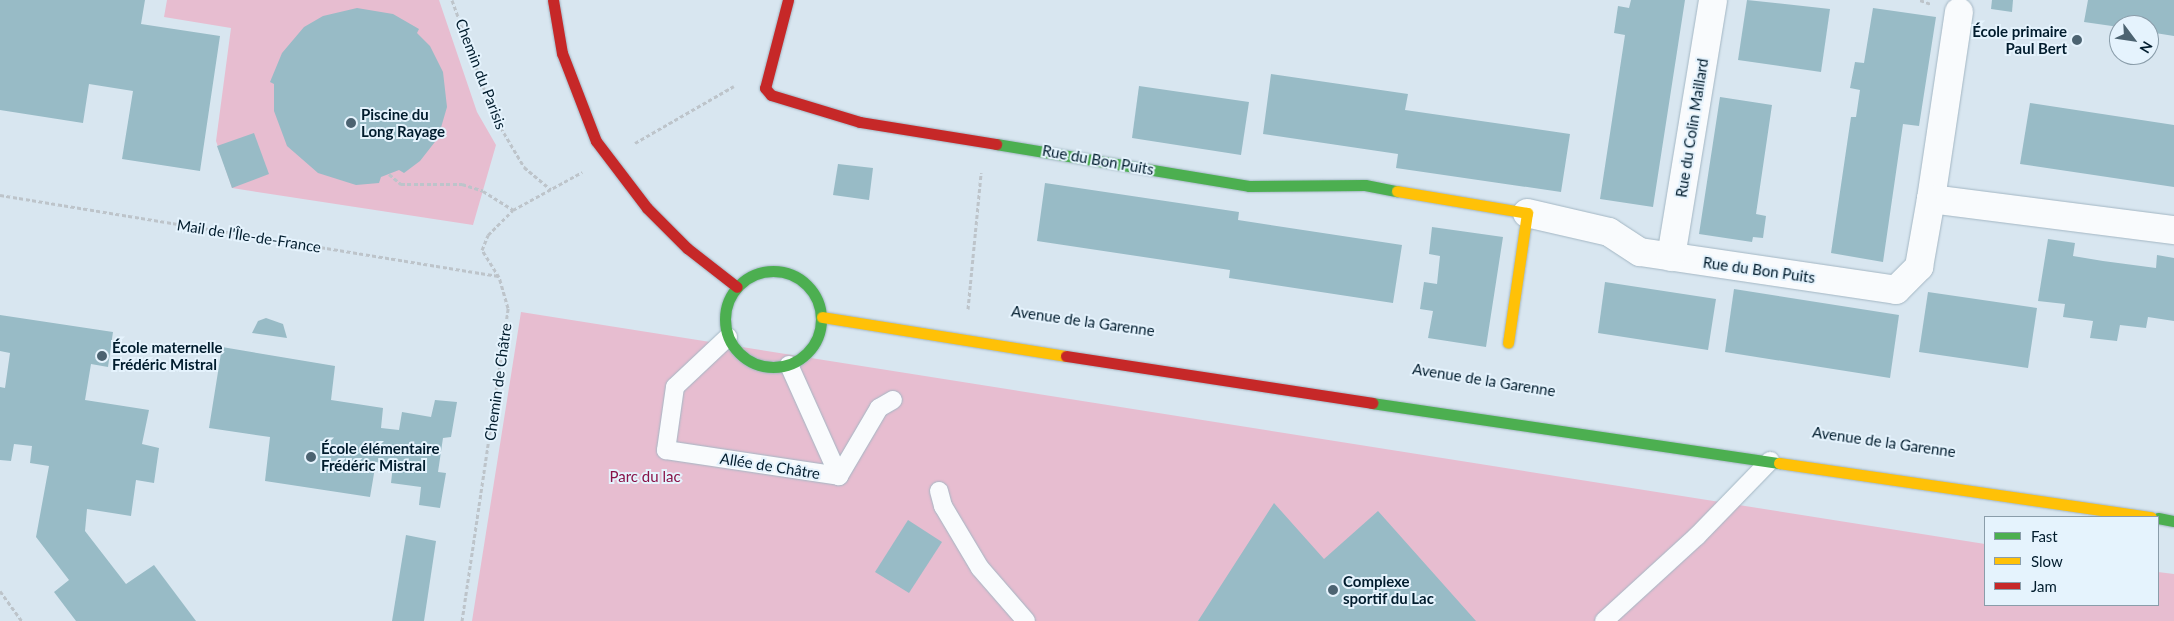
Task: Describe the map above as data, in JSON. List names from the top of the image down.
{
  "streets": {
    "street": ["Rue du Colin Maillard", "Rue du Bon Puits"],
    "lane": ["Allée de Châtre"],
    "path": ["Chemin du Parisis", "Mail de l'Île-de-France", "Chemin de Châtre"]
  },
  "crossings": [
    ["Chemin du Parisis", "Chemin de Châtre"],
    ["Rue du Colin Maillard", "Rue du Bon Puits"],
    ["Mail de l'Île-de-France", "Chemin de Châtre"]
  ],
  "parks": ["Parc du lac"],
  "places": [
    "École primaire Paul Bert",
    "Piscine du Long Rayage",
    "École maternelle Frédéric Mistral",
    "École élémentaire Frédéric Mistral",
    "Complexe sportif du Lac"
  ],
  "legend": ["Fast", "Slow", "Jam"],
  "north": "bottom right"
}
